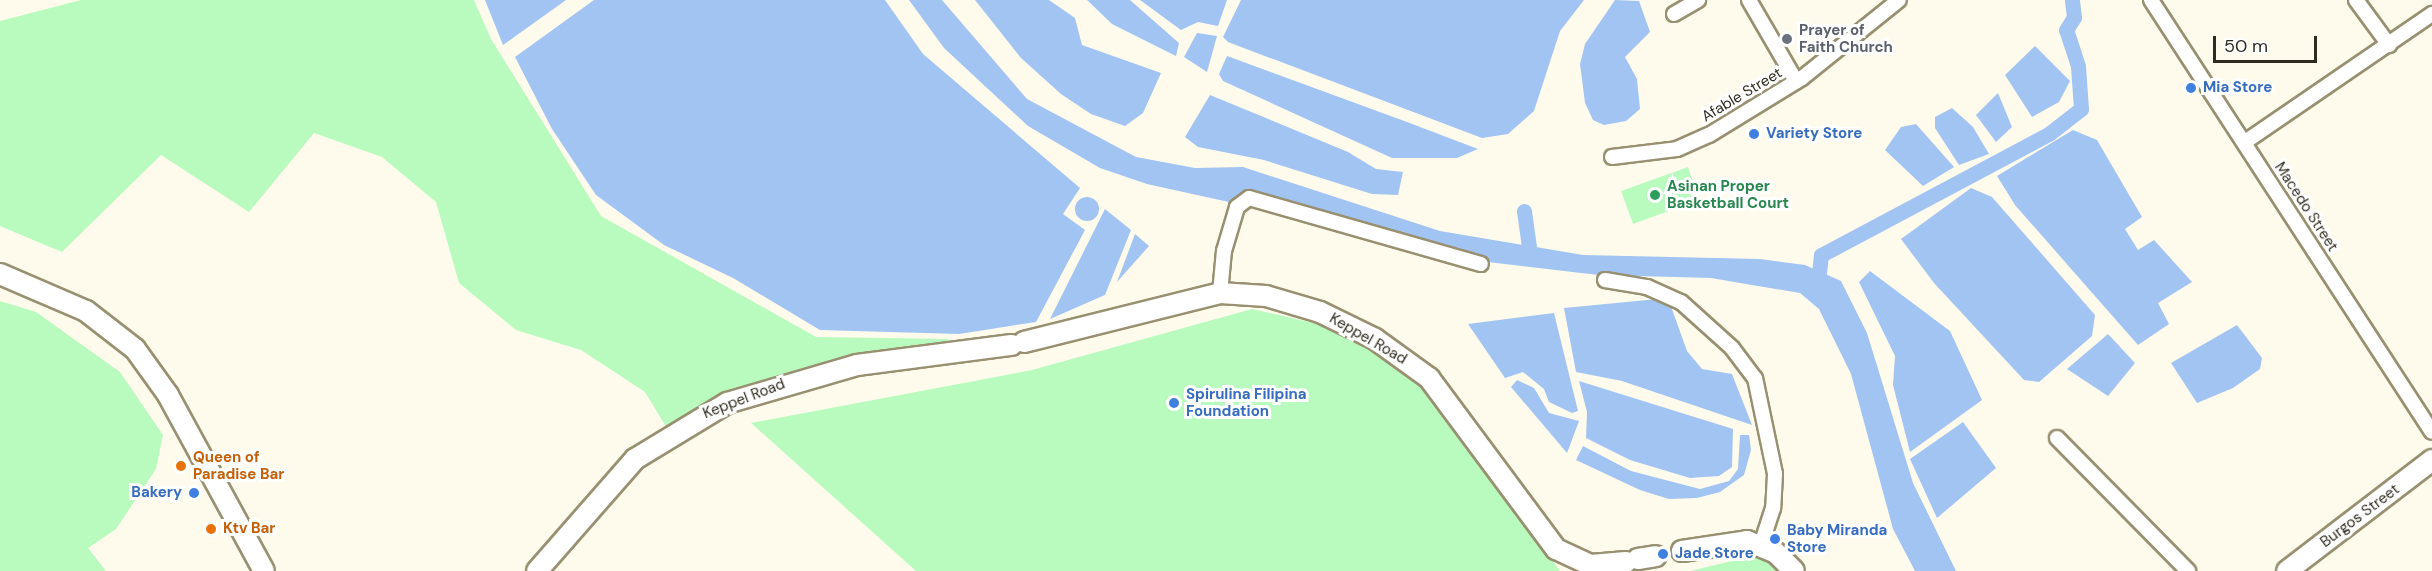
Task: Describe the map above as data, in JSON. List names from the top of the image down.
{
  "streets": {
    "street": [
      "Afable Street",
      "Macedo Street",
      "Keppel Road",
      "Burgos Street"
    ]
  },
  "places": [
    "Prayer of Faith Church",
    "Mia Store",
    "Variety Store",
    "Asinan Proper Basketball Court",
    "Spirulina Filipina Foundation",
    "Queen of Paradise Bar",
    "Bakery",
    "Ktv Bar",
    "Baby Miranda Store",
    "Jade Store"
  ],
  "scale_bar": "50 m"
}
